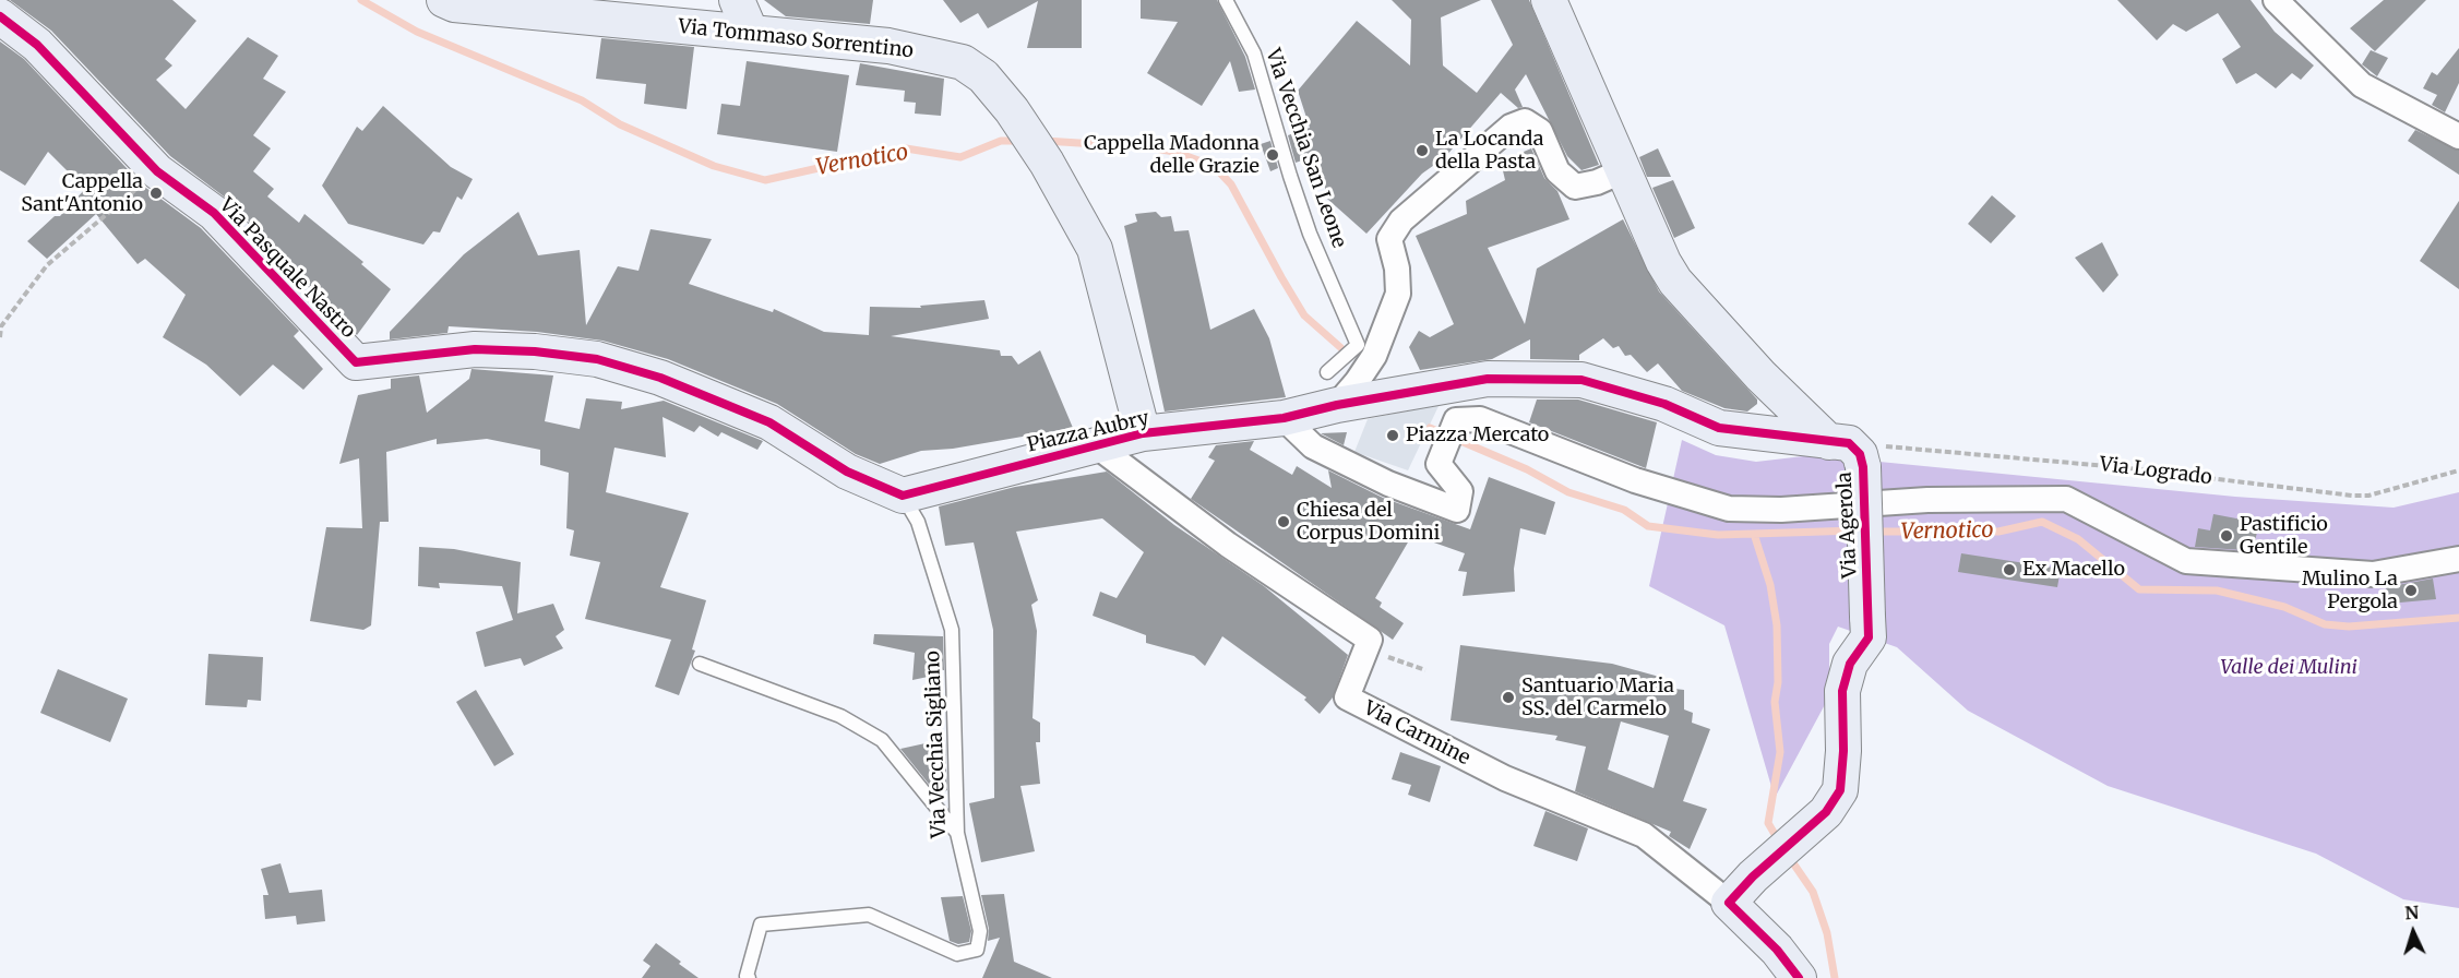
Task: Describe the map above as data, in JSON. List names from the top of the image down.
{
  "streets": {
    "street": [
      "Via Tommaso Sorrentino",
      "Via Pasquale Nastro",
      "Piazza Aubry",
      "Via Agerola",
      "Via Carmine"
    ],
    "lane": ["Via Vecchia San Leone", "Via Vecchia Sigliano"],
    "path": ["Via Logrado"]
  },
  "crossings": [
    ["Via Tommaso Sorrentino", "Piazza Aubry"],
    ["Via Pasquale Nastro", "Piazza Aubry"],
    ["Via Pasquale Nastro", "Via Vecchia Sigliano"],
    ["Piazza Aubry", "Via Vecchia Sigliano"],
    ["Via Logrado", "Via Agerola"],
    ["Via Agerola", "Via Carmine"]
  ],
  "water": ["Vernotico"],
  "parks": ["Valle dei Mulini"],
  "places": [
    "La Locanda della Pasta",
    "Cappella Madonna delle Grazie",
    "Cappella Sant'Antonio",
    "Piazza Mercato",
    "Chiesa del Corpus Domini",
    "Pastificio Gentile",
    "Ex Macello",
    "Mulino La Pergola",
    "Santuario Maria SS. del Carmelo"
  ],
  "north": "top"
}
